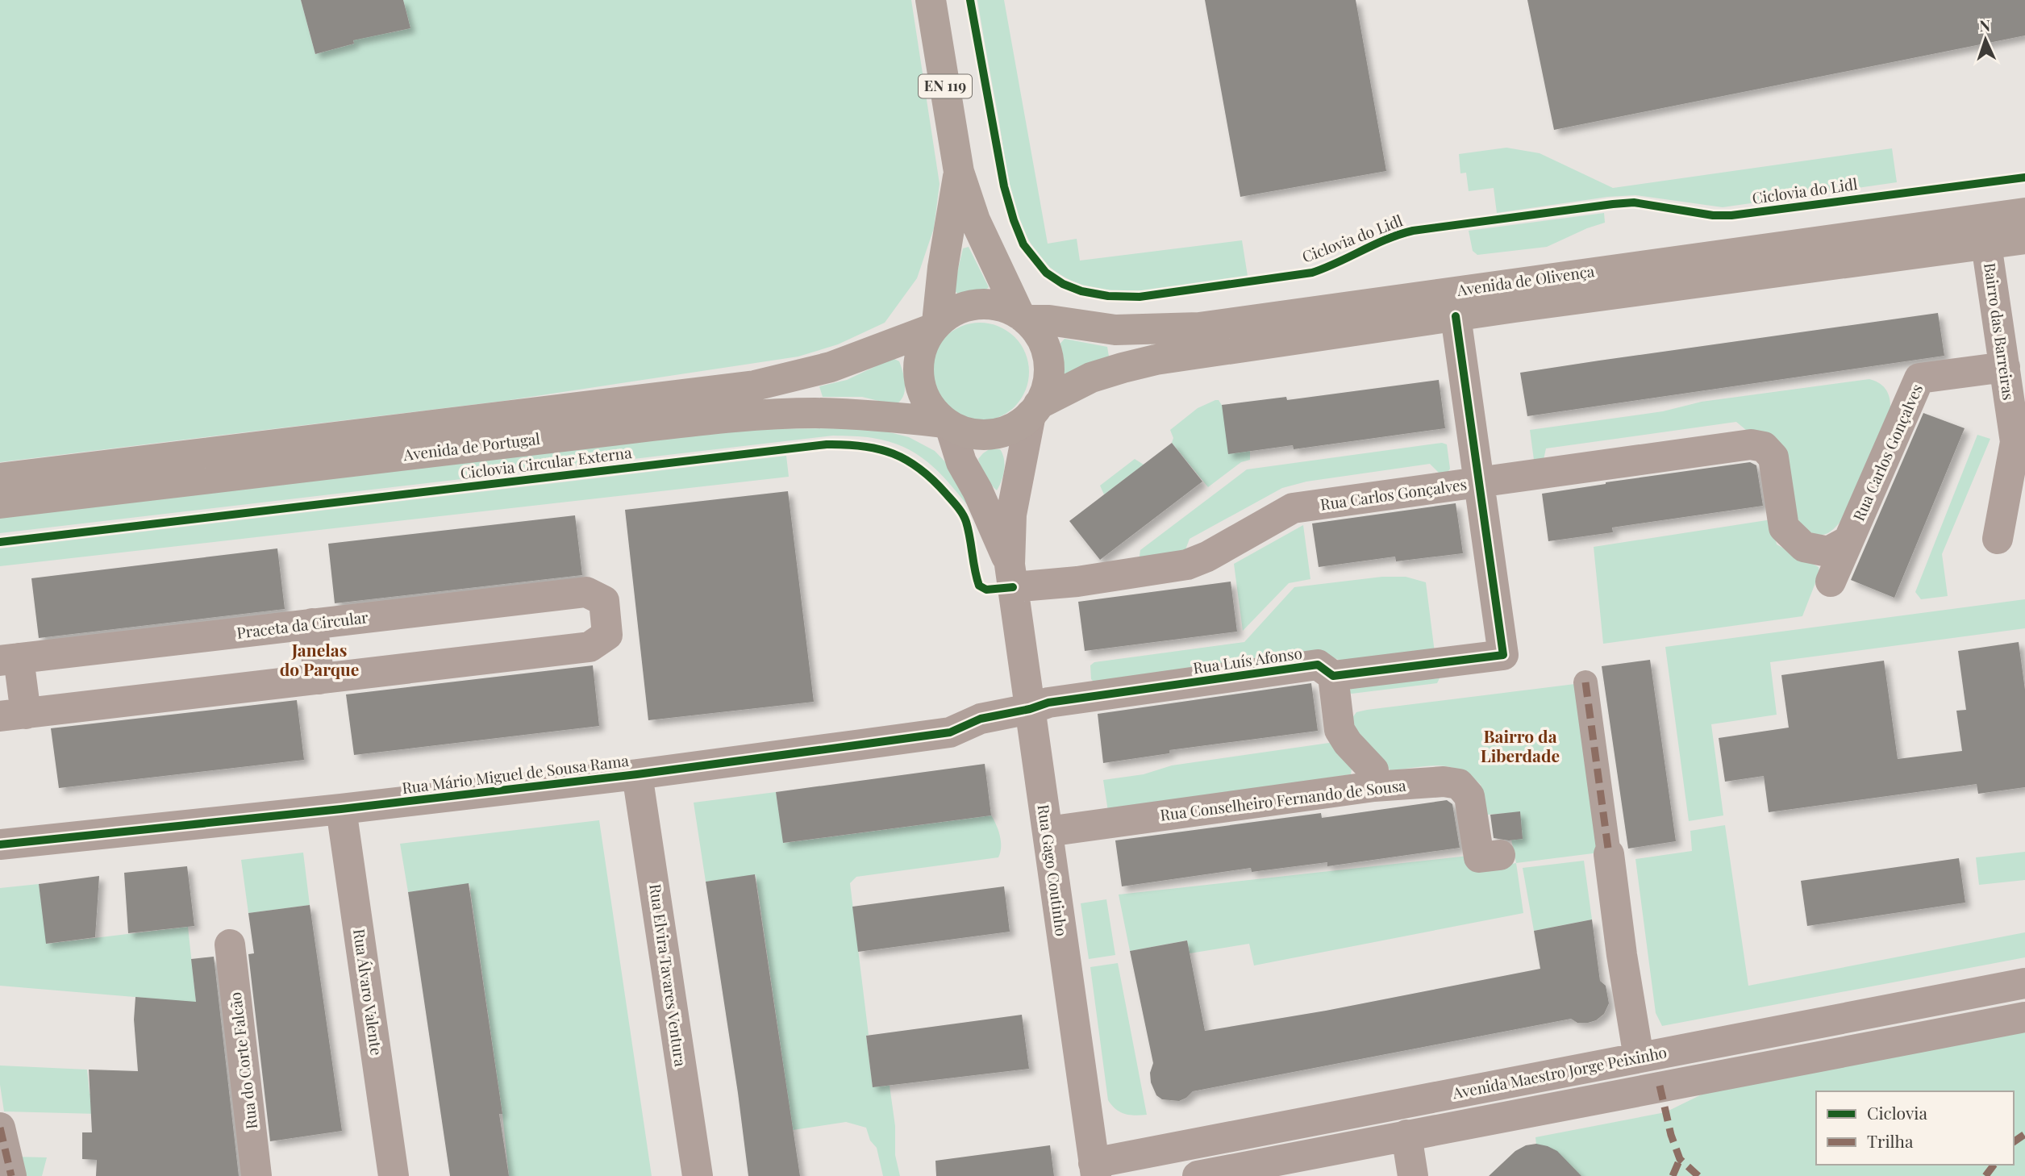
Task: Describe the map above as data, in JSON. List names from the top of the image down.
{
  "streets": {
    "main road": ["EN 119", "Avenida de Olivença", "Avenida de Portugal"],
    "street": [
      "Bairro das Barreiras",
      "Rua Carlos Gonçalves",
      "Praceta da Circular",
      "Rua Luís Afonso",
      "Rua Mário Miguel de Sousa Rama",
      "Rua Conselheiro Fernando de Sousa",
      "Rua Gago Coutinho",
      "Rua Elvira Tavares Ventura",
      "Rua Álvaro Valente",
      "Rua do Corte Falcão",
      "Avenida Maestro Jorge Peixinho"
    ],
    "cycle path": ["Ciclovia do Lidl", "Ciclovia Circular Externa"]
  },
  "crossings": [
    ["EN 119", "Avenida de Olivença"],
    ["EN 119", "Avenida de Portugal"],
    ["EN 119", "Rua Gago Coutinho"],
    ["Avenida de Olivença", "Bairro das Barreiras"],
    ["Avenida de Olivença", "Avenida de Portugal"],
    ["Avenida de Olivença", "Rua Gago Coutinho"],
    ["Bairro das Barreiras", "Rua Carlos Gonçalves"],
    ["Avenida de Portugal", "Rua Gago Coutinho"],
    ["Rua Carlos Gonçalves", "Rua Luís Afonso"],
    ["Rua Carlos Gonçalves", "Rua Gago Coutinho"],
    ["Rua Luís Afonso", "Rua Mário Miguel de Sousa Rama"],
    ["Rua Luís Afonso", "Rua Gago Coutinho"],
    ["Rua Mário Miguel de Sousa Rama", "Rua Gago Coutinho"],
    ["Rua Mário Miguel de Sousa Rama", "Rua Elvira Tavares Ventura"],
    ["Rua Mário Miguel de Sousa Rama", "Rua Álvaro Valente"],
    ["Rua Conselheiro Fernando de Sousa", "Rua Gago Coutinho"],
    ["Rua Gago Coutinho", "Avenida Maestro Jorge Peixinho"]
  ],
  "districts": ["Janelas do Parque", "Bairro da Liberdade"],
  "legend": ["Ciclovia", "Trilha"],
  "north": "top"
}
